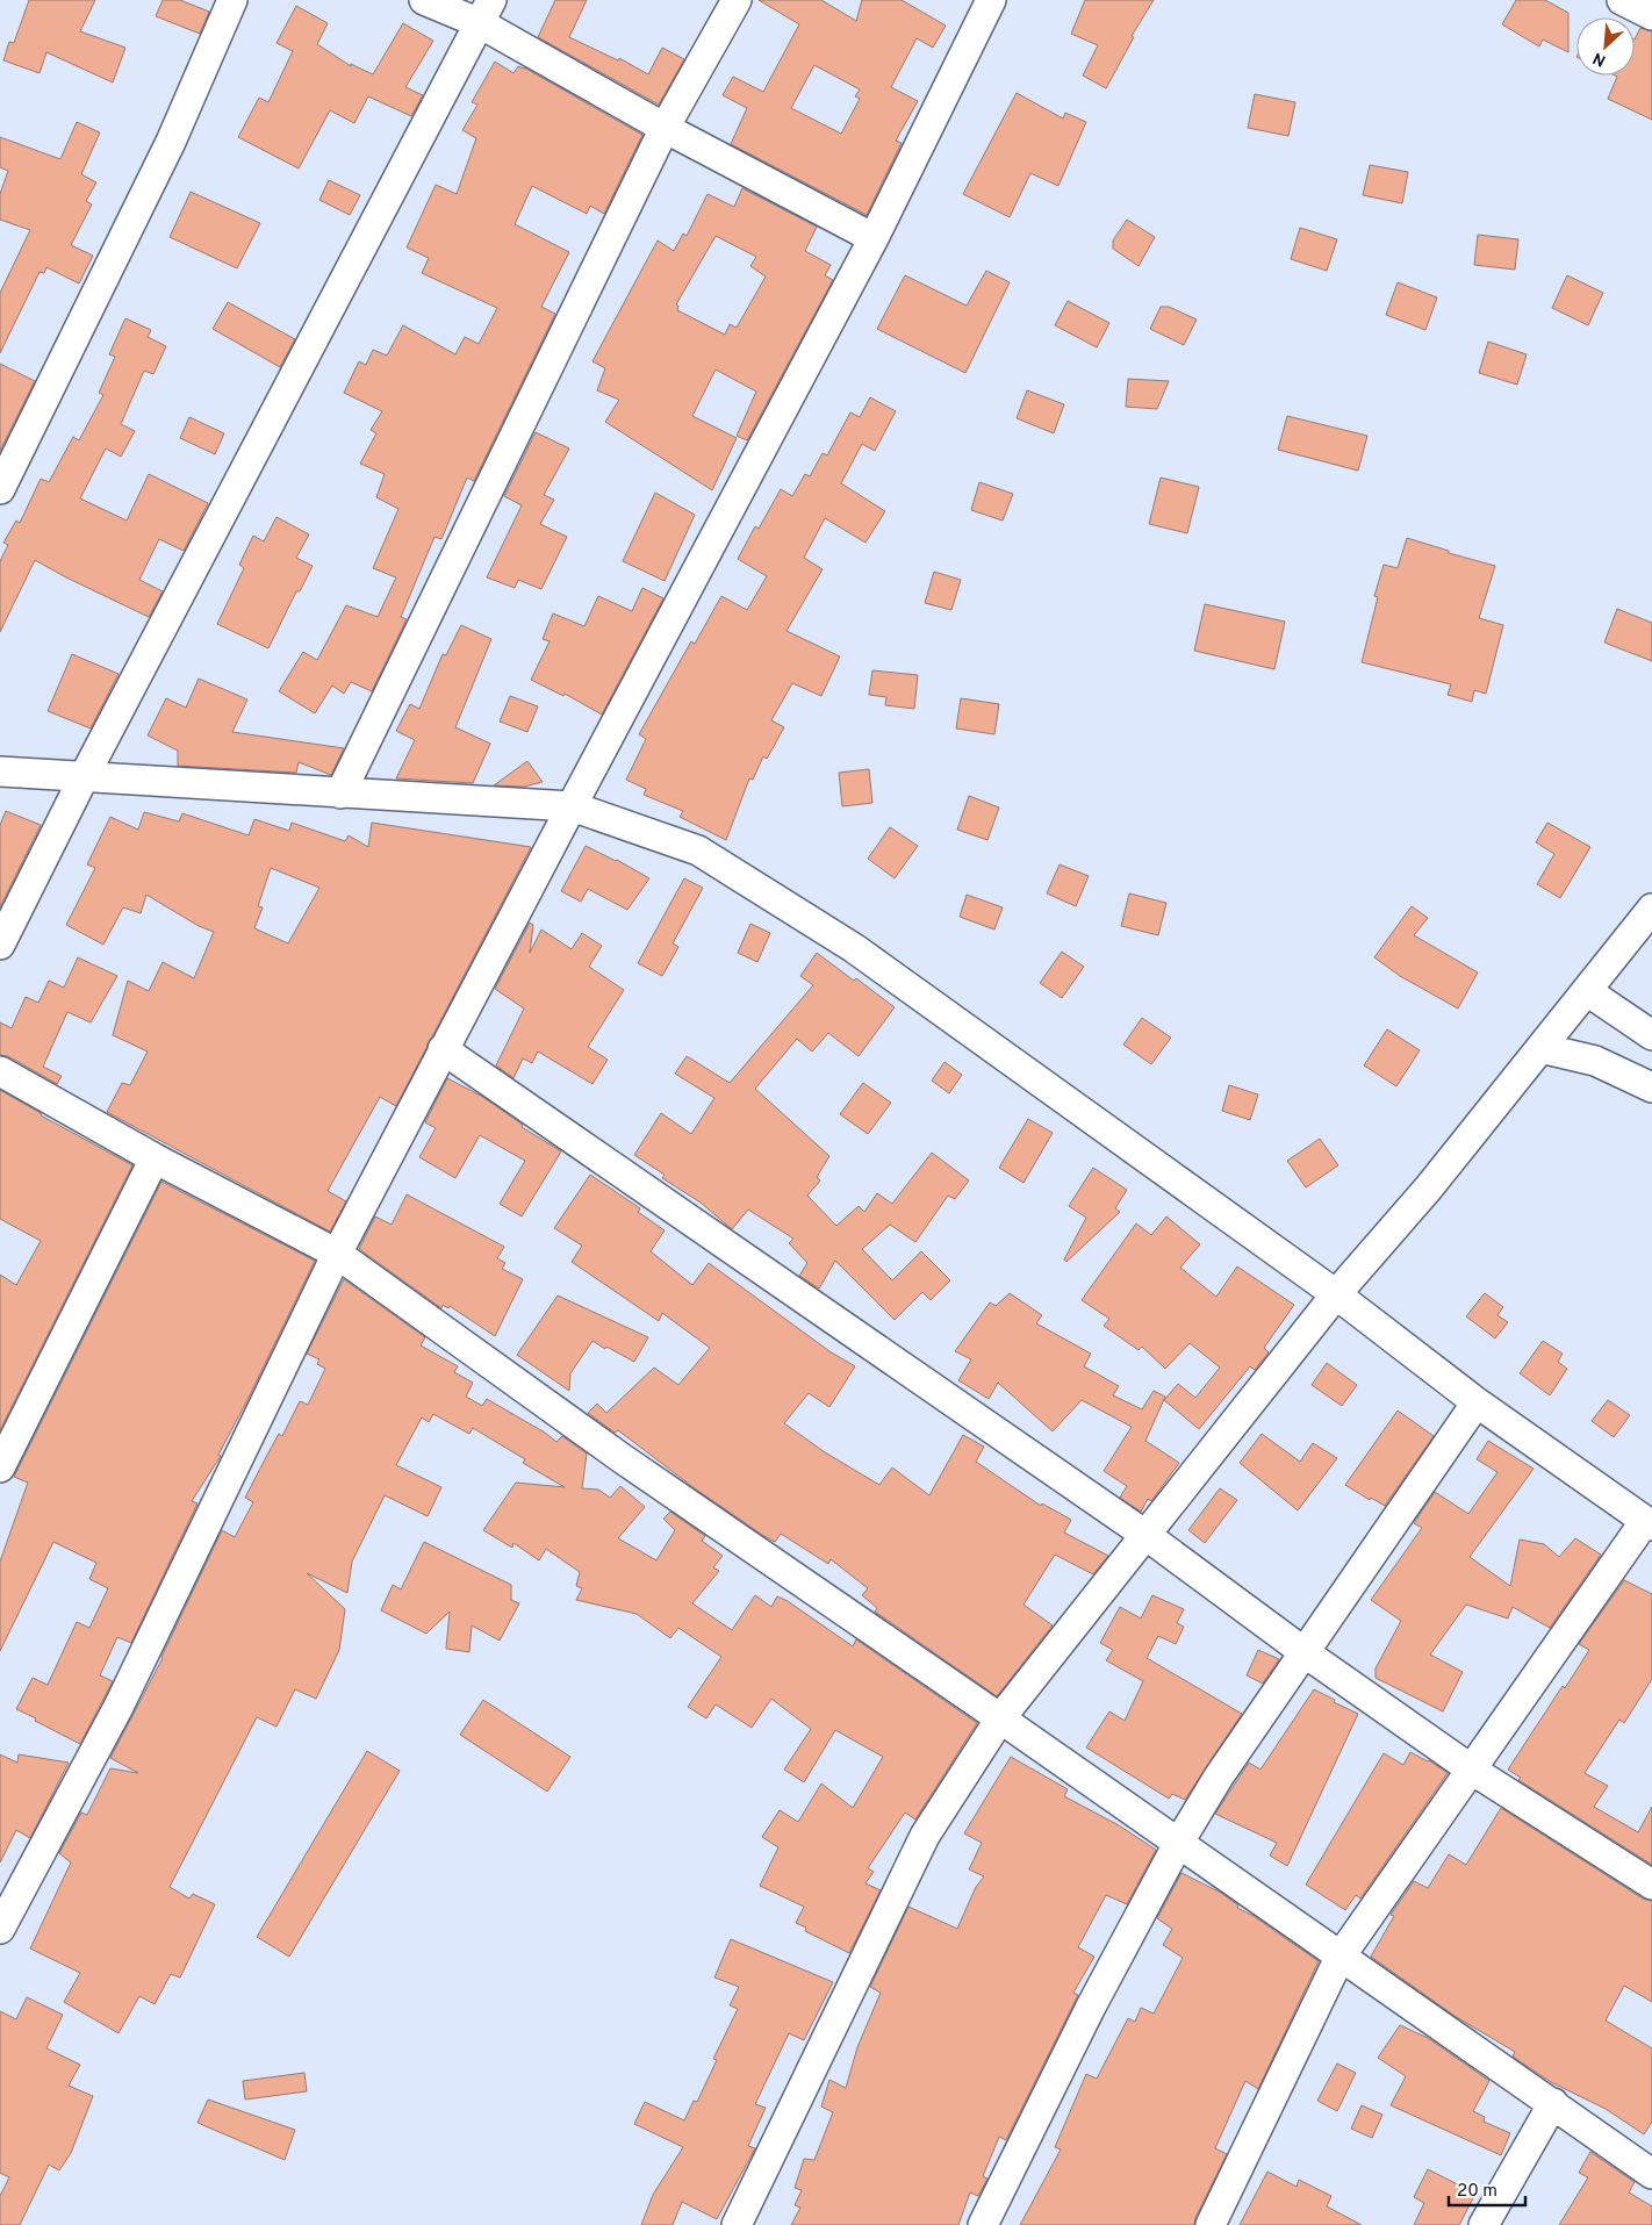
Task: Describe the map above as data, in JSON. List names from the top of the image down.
{
  "scale_bar": "20 m",
  "north": "bottom left"
}
